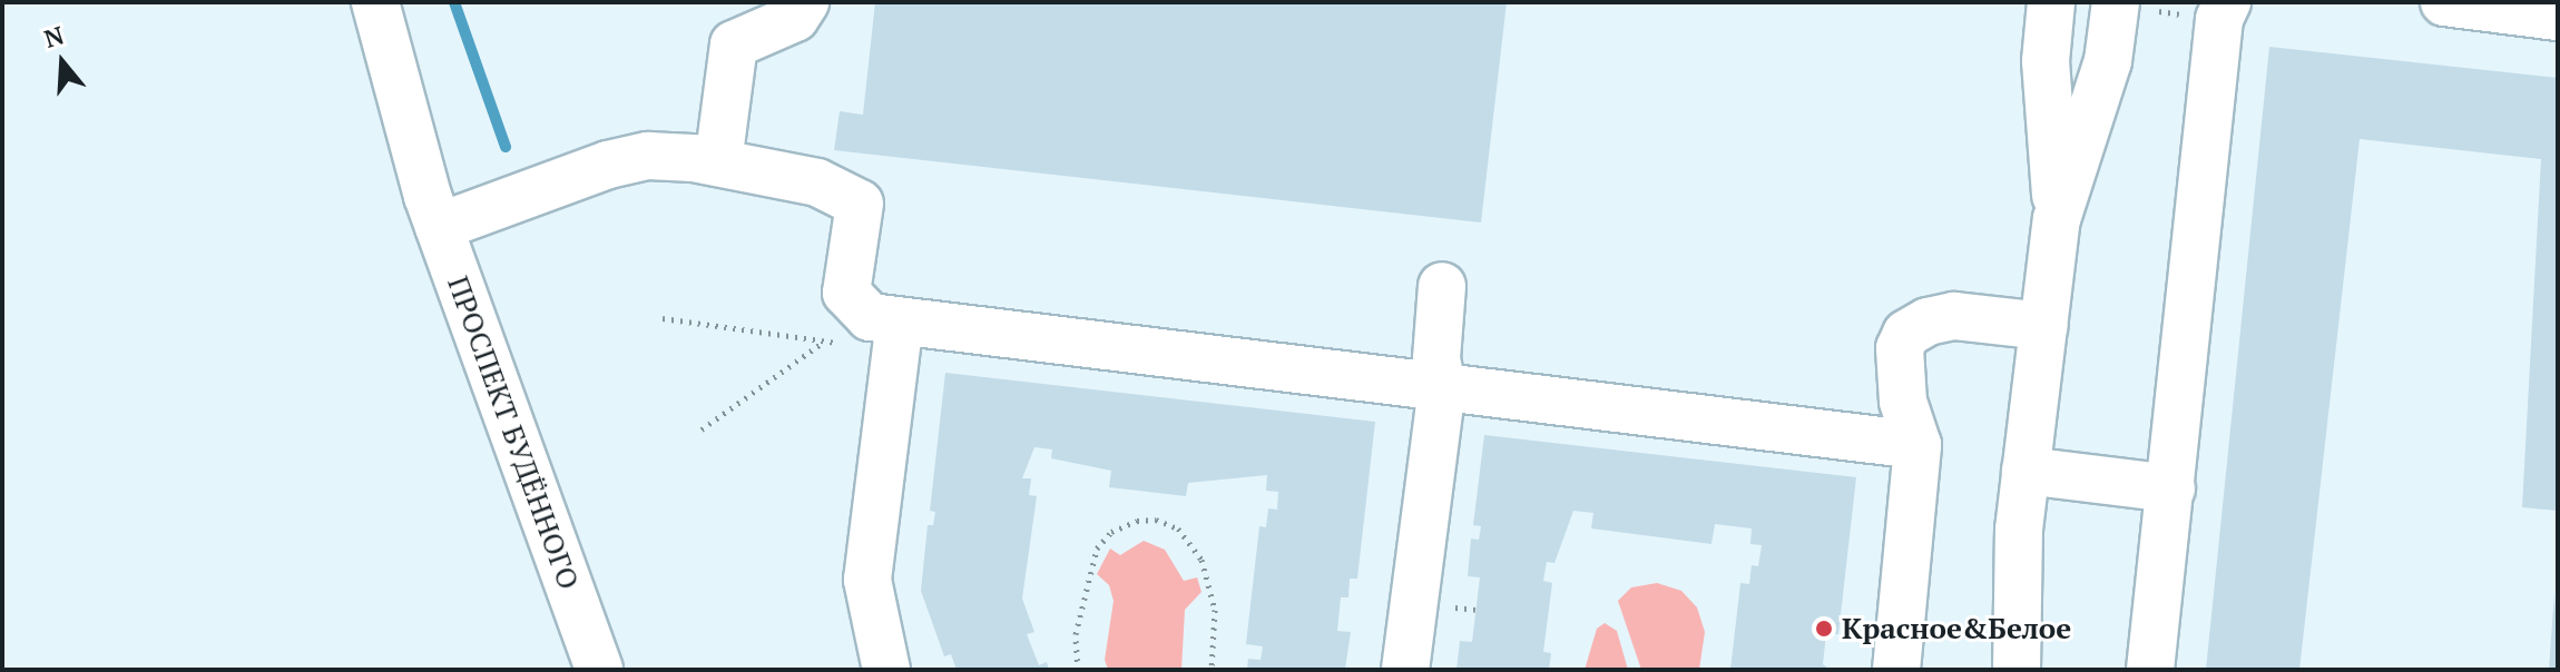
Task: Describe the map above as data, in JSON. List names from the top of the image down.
{
  "streets": {
    "street": ["ПРОСПЕКТ БУДЁННОГО"]
  },
  "places": ["Красное&Белое"],
  "north": "top"
}
